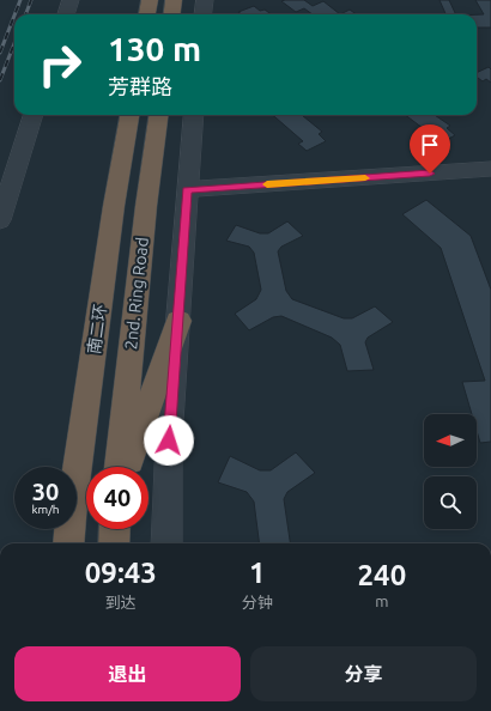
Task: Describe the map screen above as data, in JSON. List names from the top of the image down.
{
  "streets": {
    "highway": ["2nd. Ring Road", "南二环"]
  },
  "north": "left",
  "page": {
    "turn": ["130 m", "芳群路"],
    "speed": "30 km/h",
    "limit": "40",
    "eta": [
      "09:43",
      "到达",
      "1",
      "分钟",
      "240",
      "m"
    ],
    "buttons": ["退出", "分享"]
  }
}
